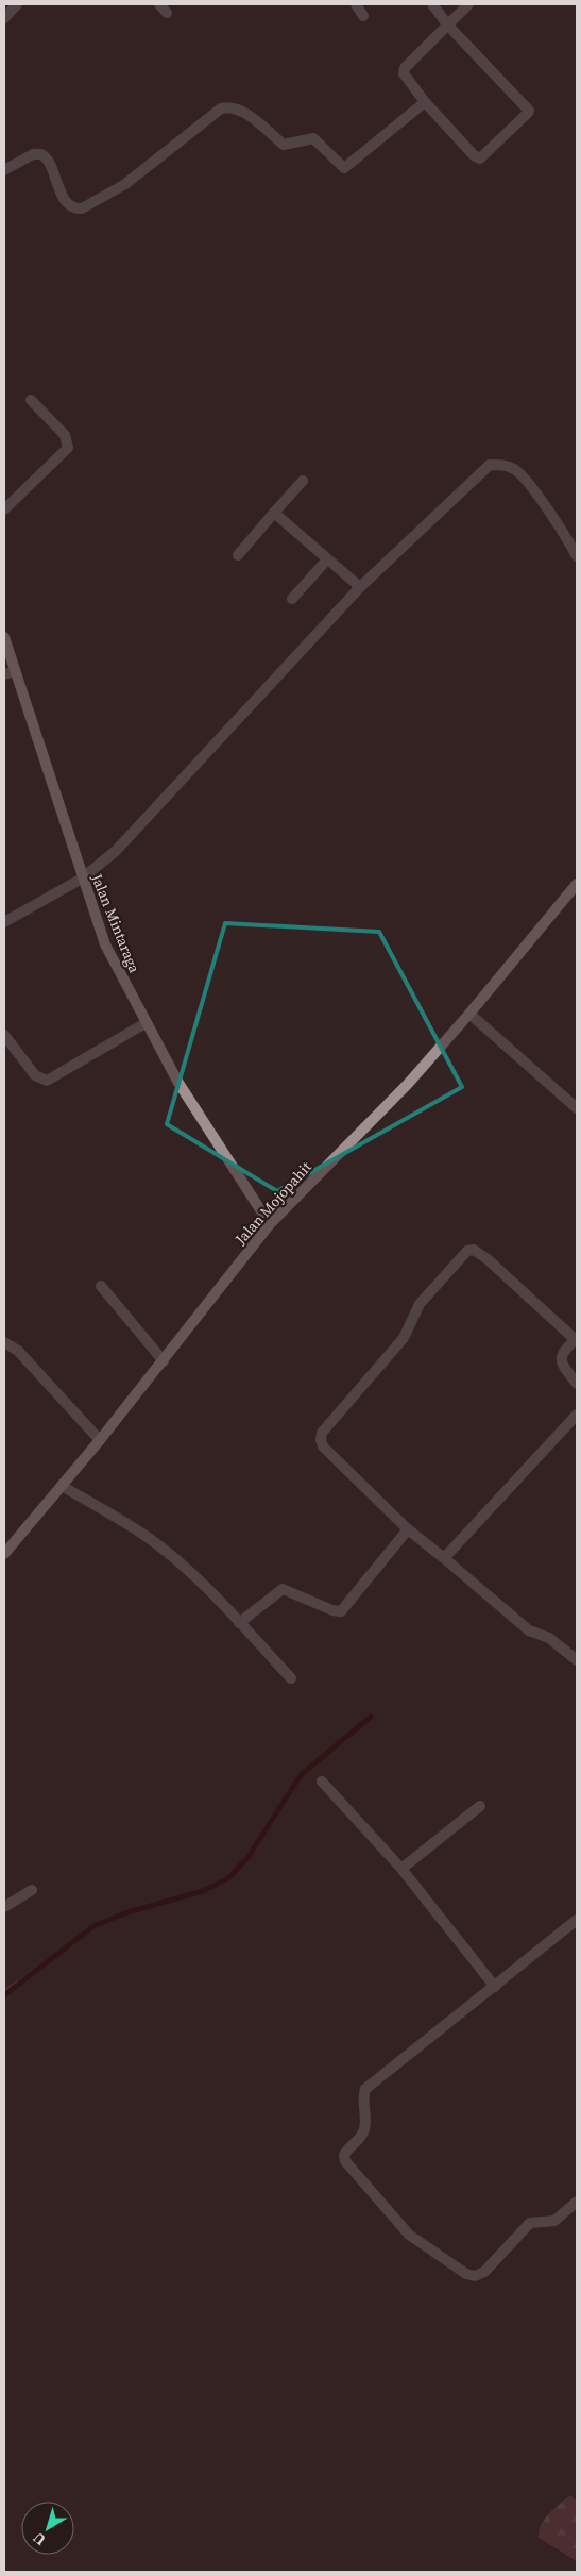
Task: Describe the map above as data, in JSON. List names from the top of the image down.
{
  "streets": {
    "street": ["Jalan Mintaraga", "Jalan Mojopahit"]
  },
  "crossings": [
    ["Jalan Mintaraga", "Jalan Mojopahit"]
  ],
  "north": "bottom left"
}
